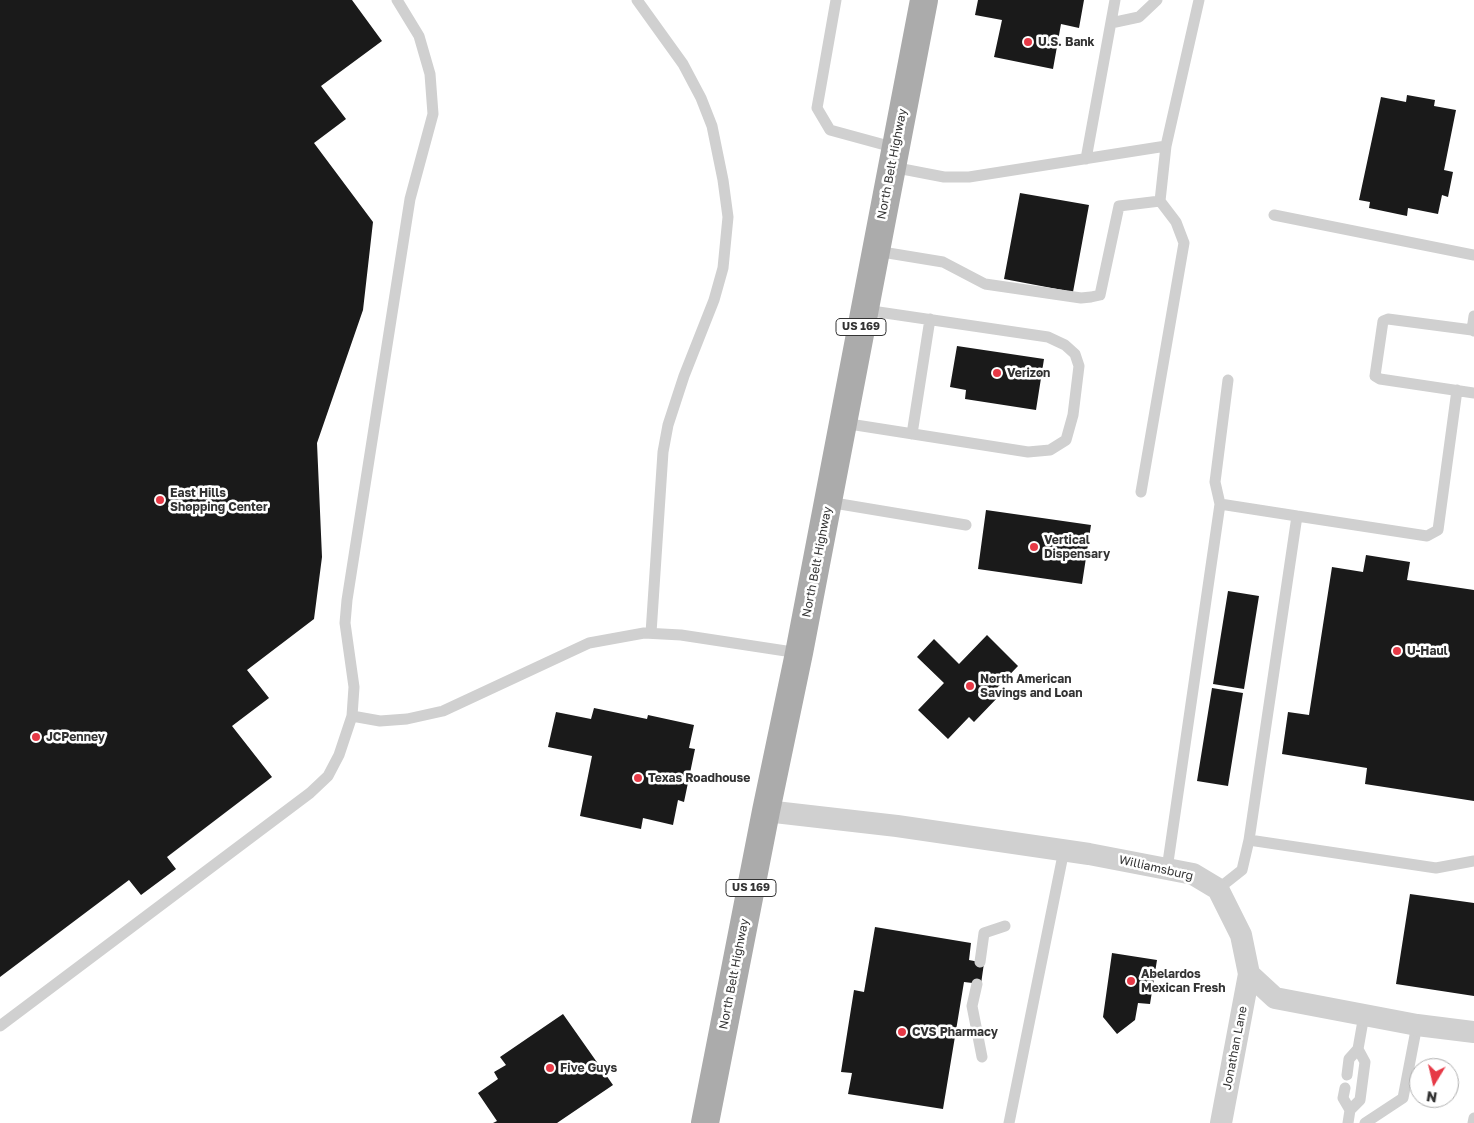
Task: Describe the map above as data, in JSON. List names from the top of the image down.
{
  "streets": {
    "main road": ["North Belt Highway", "US 169"],
    "street": ["Williamsburg", "Jonathan Lane"]
  },
  "crossings": [
    ["North Belt Highway", "Williamsburg"]
  ],
  "places": [
    "U.S. Bank",
    "Verizon",
    "East Hills Shopping Center",
    "Vertical Dispensary",
    "U-Haul",
    "North American Savings and Loan",
    "JCPenney",
    "Texas Roadhouse",
    "Abelardos Mexican Fresh",
    "CVS Pharmacy",
    "Five Guys"
  ],
  "north": "bottom"
}
